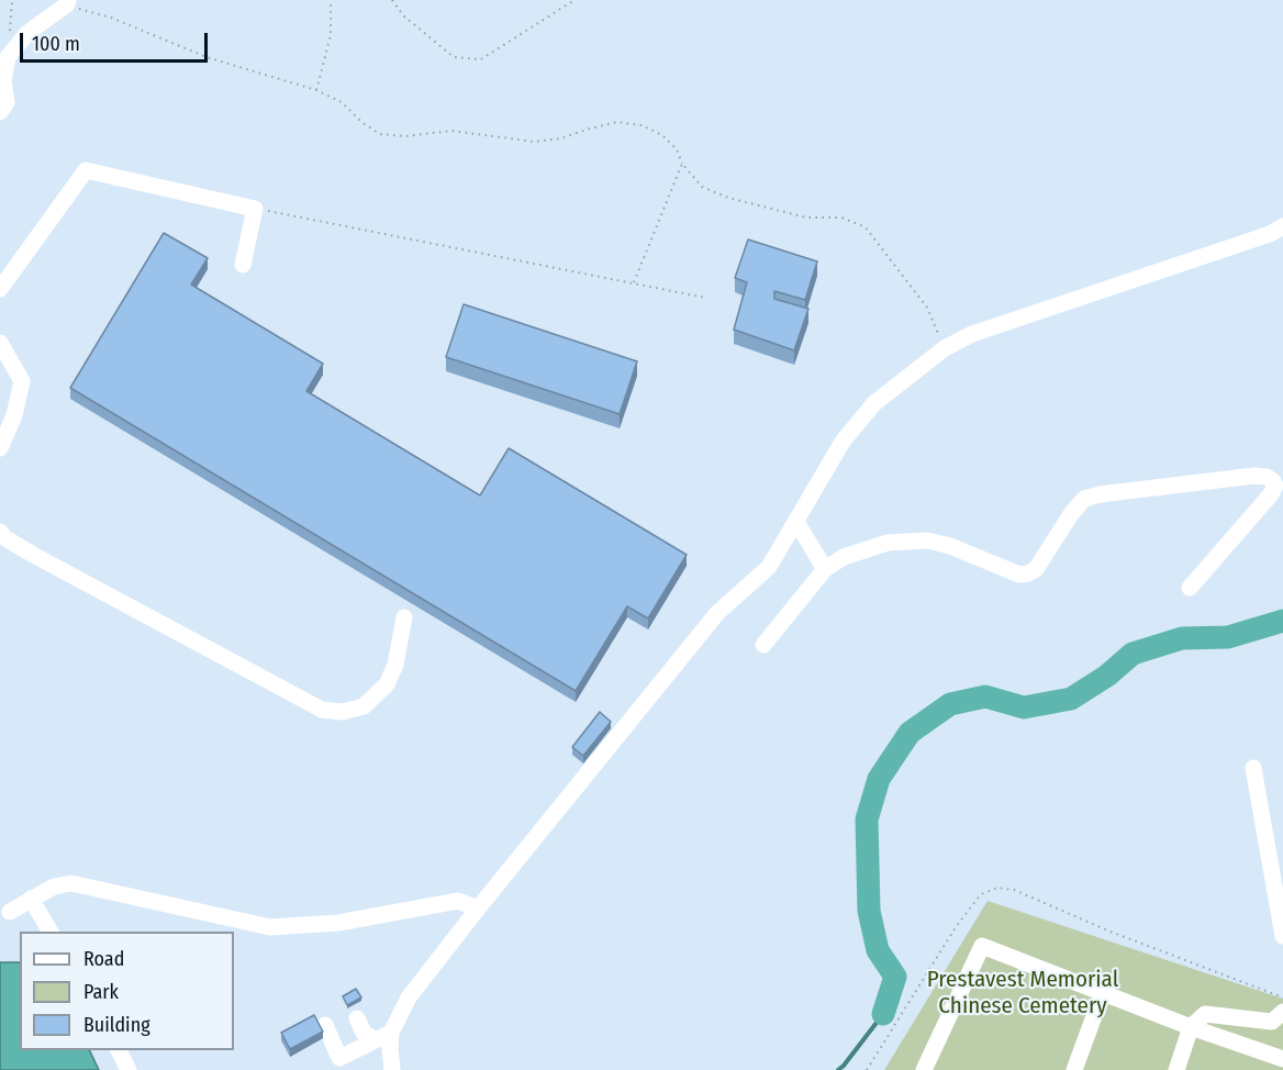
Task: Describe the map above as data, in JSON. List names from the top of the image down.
{
  "parks": ["Prestavest Memorial Chinese Cemetery"],
  "legend": ["Road", "Park", "Building"],
  "scale_bar": "100 m"
}
